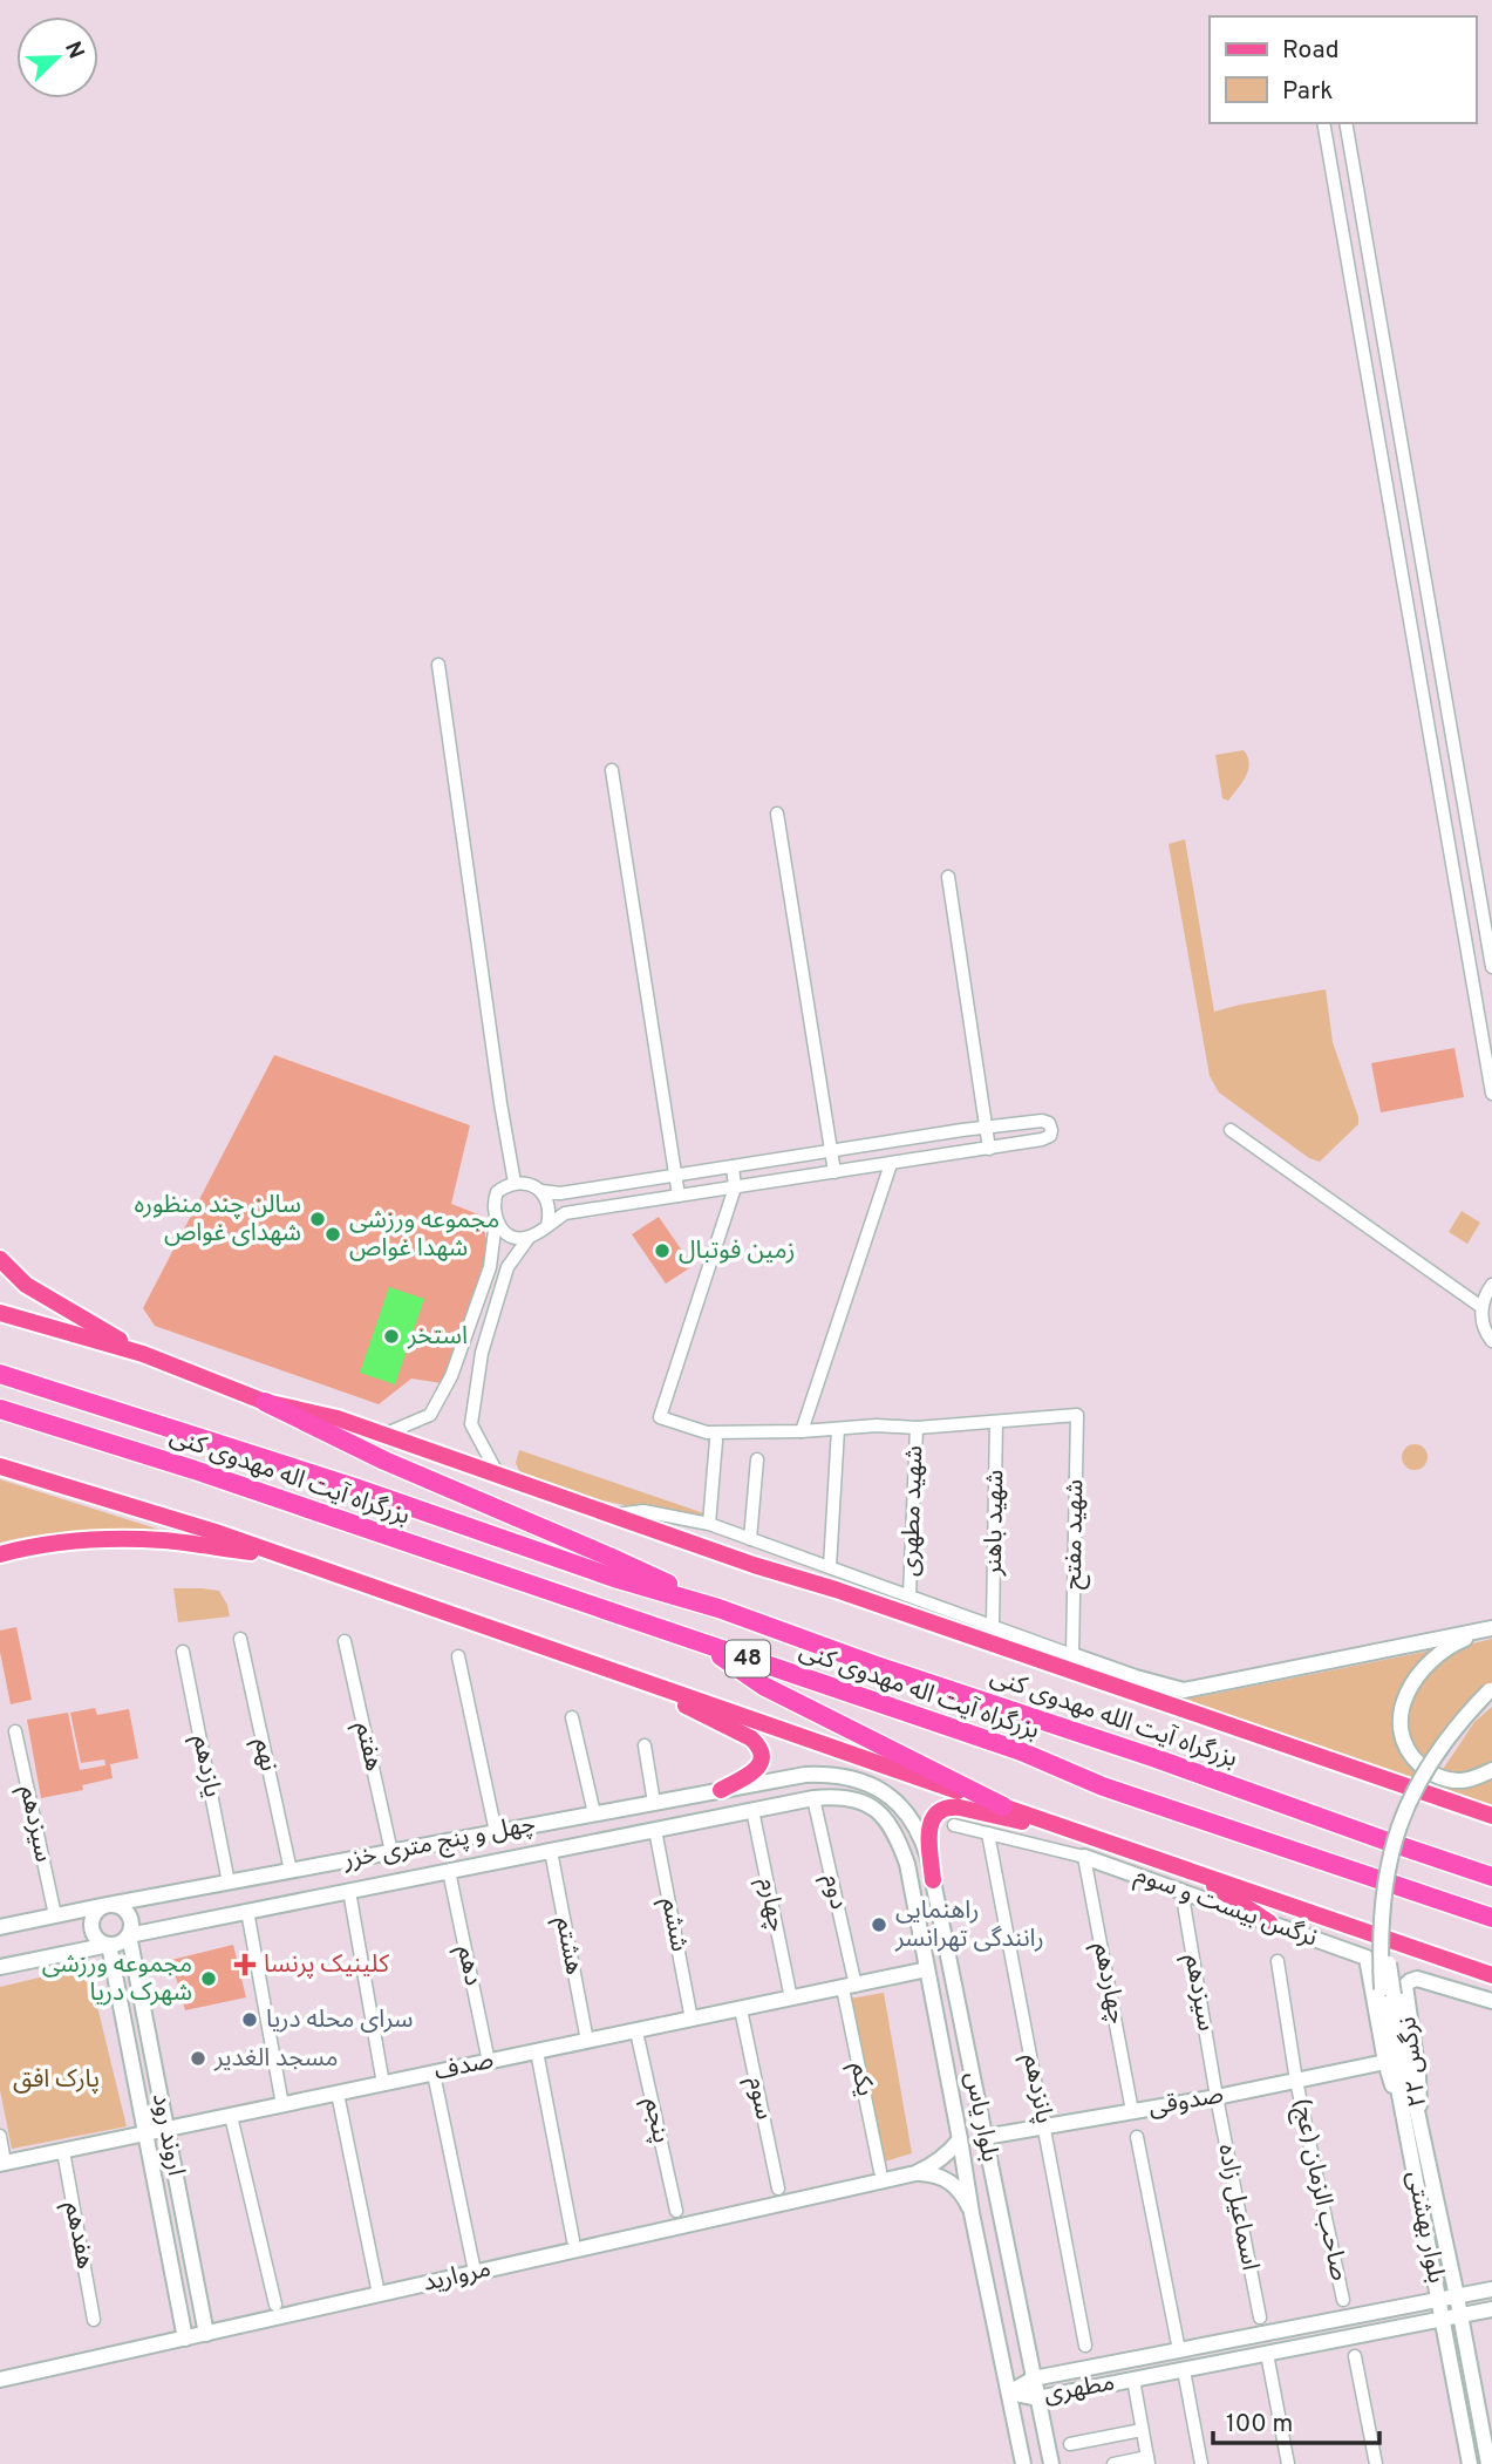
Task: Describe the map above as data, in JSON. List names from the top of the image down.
{
  "streets": {
    "highway": ["بزرگراه آیت اله مهدوی کنی", "48", "بزرگراه آیت الله مهدوی کنی"],
    "main road": [
      "چهل و پنج متری خزر",
      "نرگس بیست و سوم",
      "نرگس ۲۲",
      "صدف",
      "صدوقی",
      "بلوار یاس",
      "اروند رود",
      "بلوار بهشتی",
      "مروارید",
      "مطهری"
    ],
    "street": [
      "شهید مطهری",
      "شهید باهنر",
      "شهید مفتح",
      "هفتم",
      "نهم",
      "یازدهم",
      "سیزدهم",
      "دوم",
      "چهارم",
      "ششم",
      "هشتم",
      "دهم",
      "چهاردهم",
      "یکم",
      "پانزدهم",
      "سوم",
      "پنجم",
      "صاحب الزمان (عج)",
      "اسماعیل زاده",
      "هفدهم"
    ]
  },
  "crossings": [
    ["بزرگراه آیت اله مهدوی کنی", "بزرگراه آیت الله مهدوی کنی"],
    ["شهید باهنر", "شهید مفتح"],
    ["هفتم", "چهل و پنج متری خزر"],
    ["نهم", "چهل و پنج متری خزر"],
    ["یازدهم", "چهل و پنج متری خزر"],
    ["سیزدهم", "چهل و پنج متری خزر"],
    ["سیزدهم", "نرگس بیست و سوم"],
    ["سیزدهم", "صدوقی"],
    ["سیزدهم", "اسماعیل زاده"],
    ["چهل و پنج متری خزر", "دوم"],
    ["چهل و پنج متری خزر", "چهارم"],
    ["چهل و پنج متری خزر", "ششم"],
    ["چهل و پنج متری خزر", "هشتم"],
    ["چهل و پنج متری خزر", "دهم"],
    ["چهل و پنج متری خزر", "بلوار یاس"],
    ["چهل و پنج متری خزر", "اروند رود"],
    ["دوم", "صدف"],
    ["دوم", "یکم"],
    ["چهارم", "صدف"],
    ["نرگس بیست و سوم", "چهاردهم"],
    ["نرگس بیست و سوم", "صدوقی"],
    ["ششم", "صدف"],
    ["هشتم", "صدف"],
    ["دهم", "صدف"],
    ["چهاردهم", "صدوقی"],
    ["نرگس ۲۲", "بلوار بهشتی"],
    ["صدف", "یکم"],
    ["صدف", "سوم"],
    ["صدف", "بلوار یاس"],
    ["صدف", "پنجم"],
    ["صدف", "اروند رود"],
    ["صدف", "هفدهم"],
    ["پانزدهم", "صدوقی"],
    ["صدوقی", "بلوار یاس"],
    ["صدوقی", "صاحب الزمان (عج)"],
    ["صدوقی", "اسماعیل زاده"],
    ["بلوار یاس", "مطهری"],
    ["اروند رود", "مروارید"],
    ["بلوار بهشتی", "مطهری"]
  ],
  "parks": ["پارک افق"],
  "places": {
    "other": [
      "سالن چند منظوره شهدای غواص",
      "مجموعه ورزشی شهدا غواص",
      "زمین فوتبال",
      "استخر",
      "راهنمایی رانندگی تهرانسر",
      "مجموعه ورزشی شهرک دریا",
      "سرای محله دریا",
      "مسجد الغدیر"
    ],
    "health": ["کلینیک پرنسا"]
  },
  "legend": ["Road", "Park"],
  "scale_bar": "100 m",
  "north": "top right"
}
